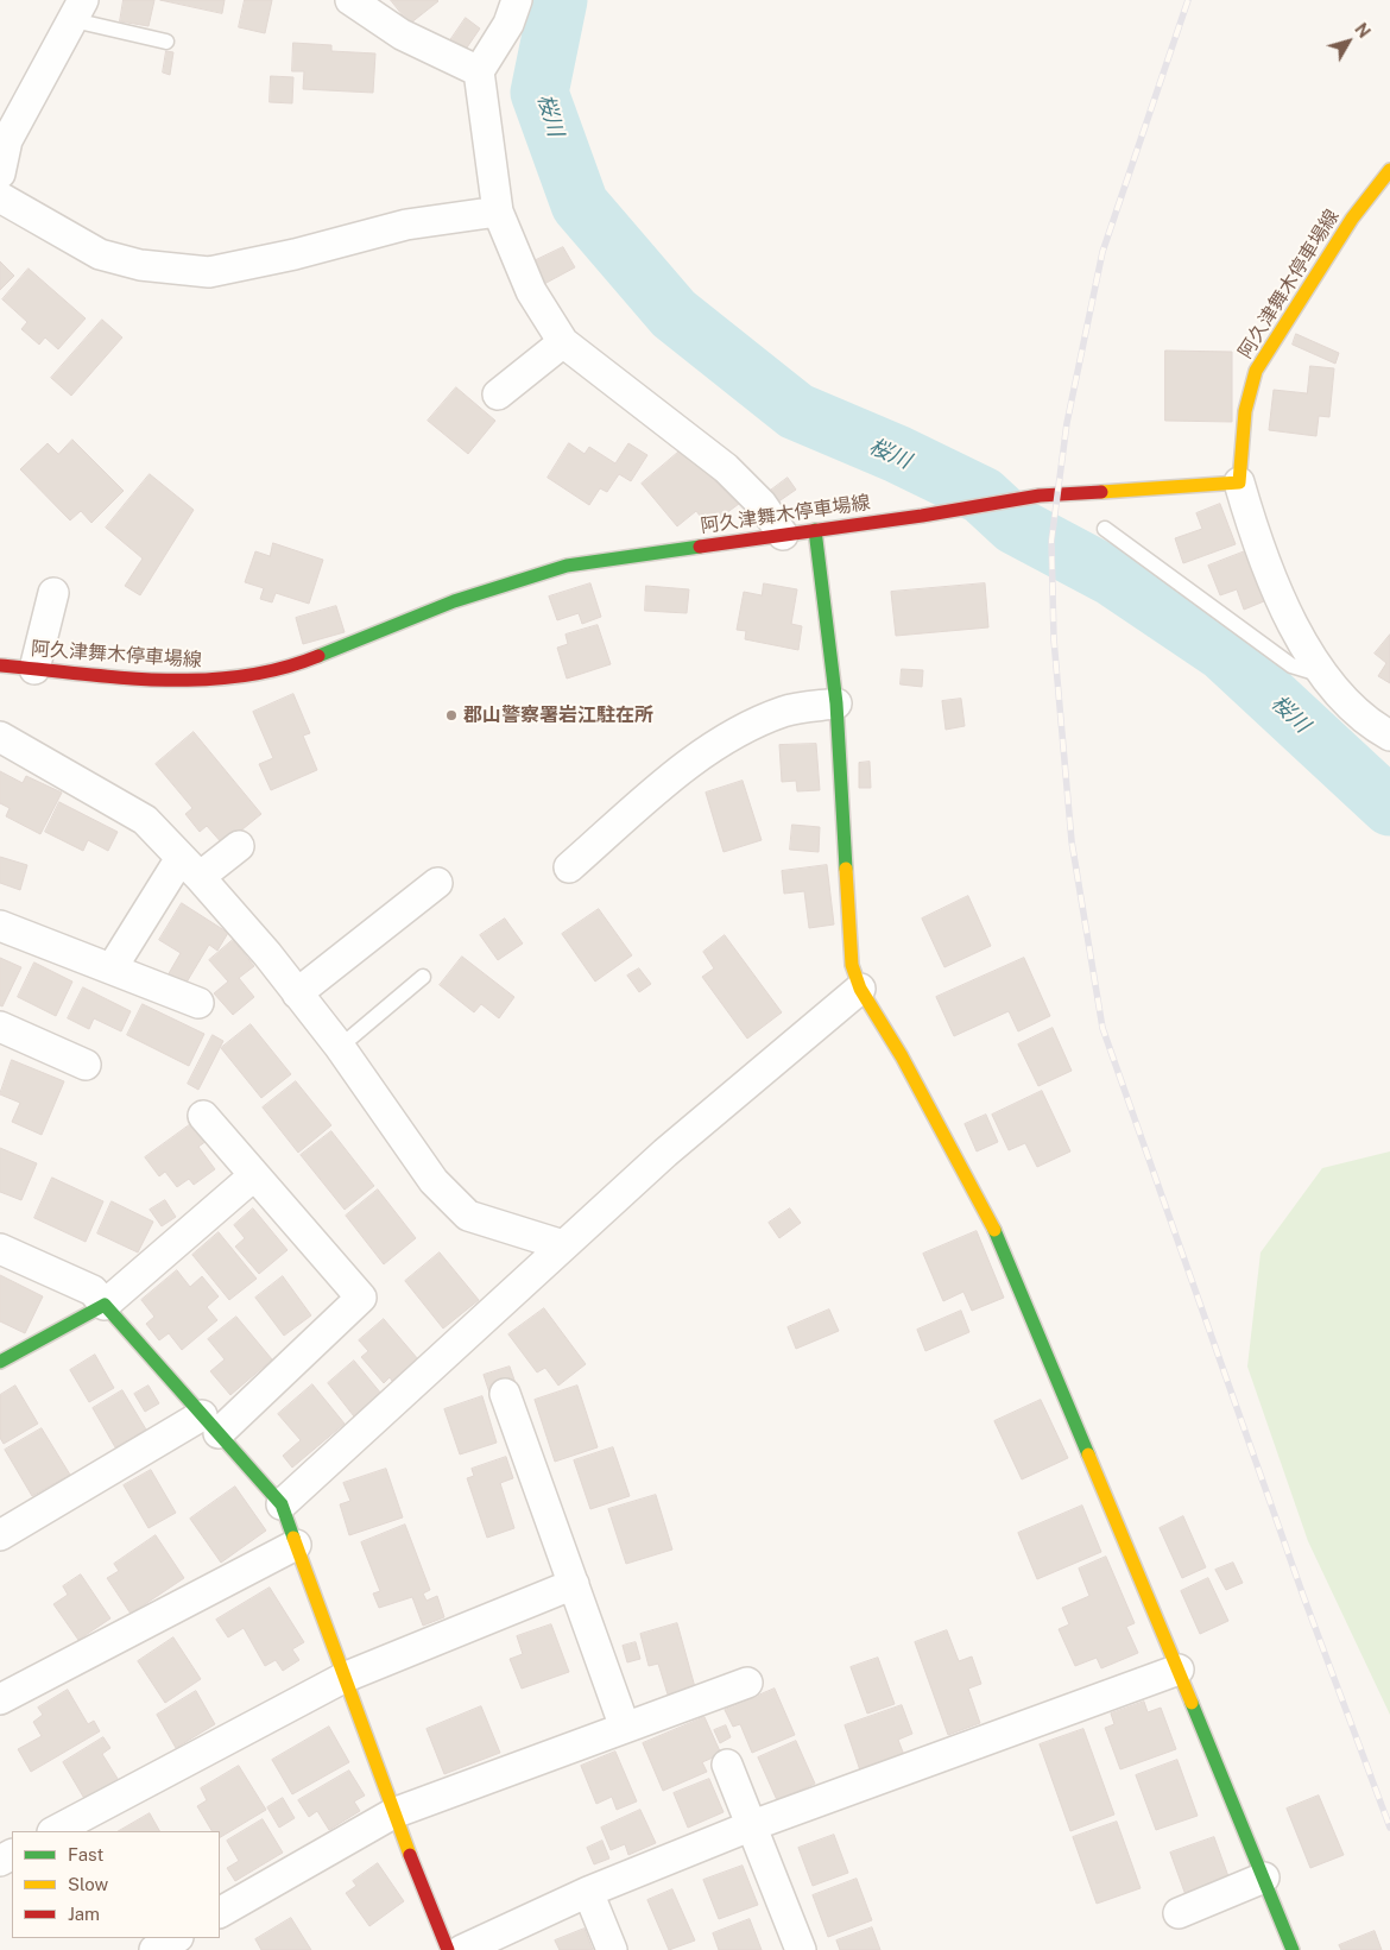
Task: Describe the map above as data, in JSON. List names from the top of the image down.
{
  "streets": {
    "street": ["阿久津舞木停車場線"]
  },
  "water": ["桜川"],
  "places": ["郡山警察署岩江駐在所"],
  "legend": ["Fast", "Slow", "Jam"],
  "north": "top right"
}
